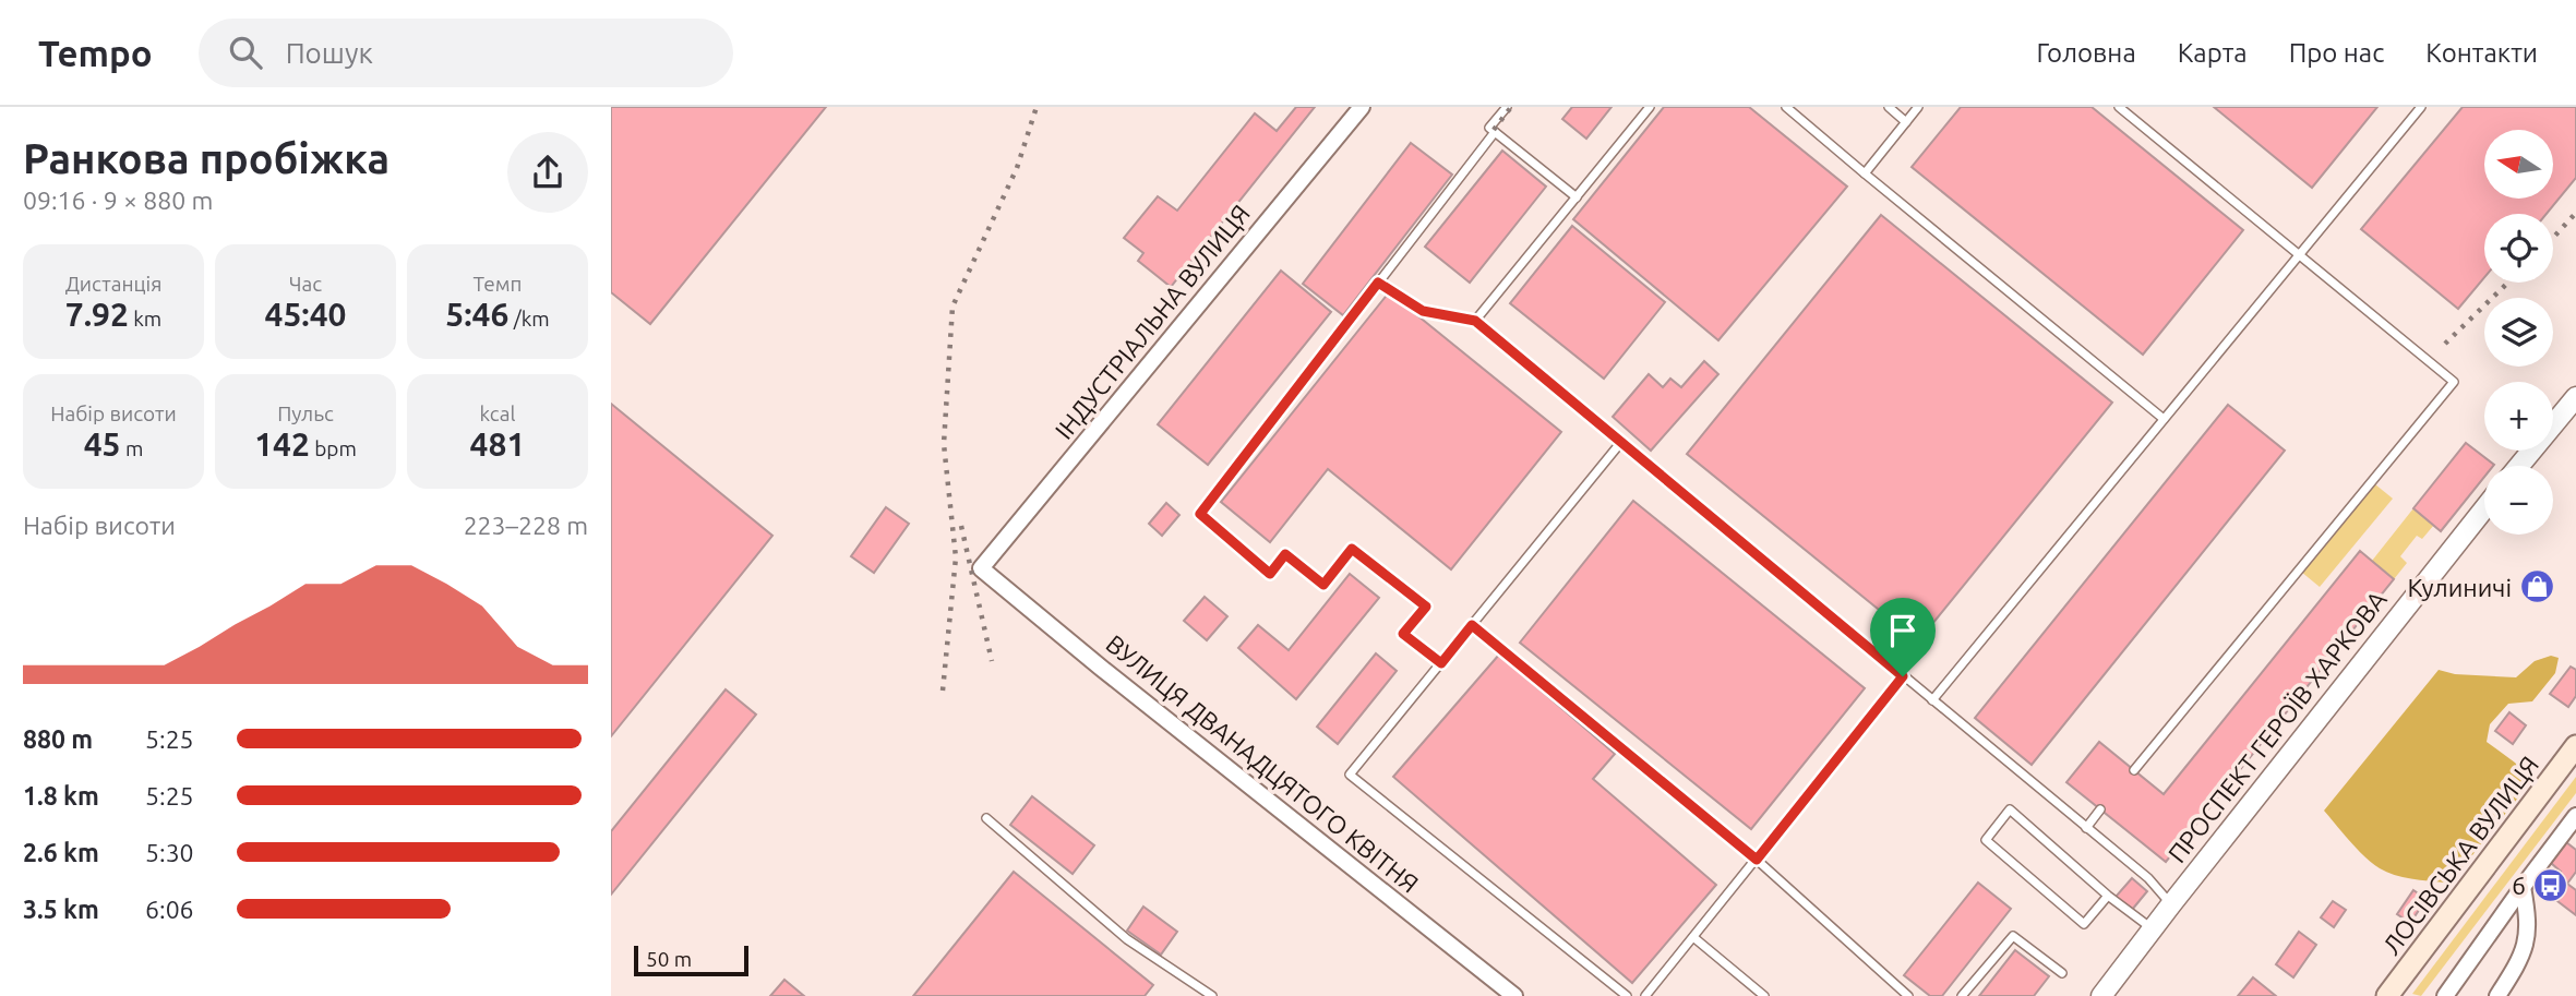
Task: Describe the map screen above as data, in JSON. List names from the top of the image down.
{
  "streets": {
    "main road": ["ЛОСІВСЬКА ВУЛИЦЯ"],
    "street": ["ІНДУСТРІАЛЬНА ВУЛИЦЯ", "ПРОСПЕКТ ГЕРОЇВ ХАРКОВА", "ВУЛИЦЯ ДВАНАДЦЯТОГО КВІТНЯ"]
  },
  "crossings": [
    ["ІНДУСТРІАЛЬНА ВУЛИЦЯ", "ВУЛИЦЯ ДВАНАДЦЯТОГО КВІТНЯ"]
  ],
  "places": {
    "shop": ["Кулиничі"],
    "bus stop": ["6"]
  },
  "scale_bar": "50 m",
  "north": "left",
  "page": {
    "header": "Tempo",
    "search": "Пошук",
    "nav": [
      "Головна",
      "Карта",
      "Про нас",
      "Контакти"
    ],
    "heading": ["Ранкова пробіжка", "09:16 · 9 × 880 m"],
    "map_buttons": ["+", "−"],
    "stats": [
      ["Дистанція", "7.92 km"],
      ["Час", "45:40"],
      ["Темп", "5:46 /km"],
      ["Набір висоти", "45 m"],
      ["Пульс", "142 bpm"],
      ["kcal", "481"]
    ],
    "chart": ["Набір висоти", "223–228 m"],
    "list": [
      {
        "name": "880 m",
        "note": "5:25"
      },
      {
        "name": "1.8 km",
        "note": "5:25"
      },
      {
        "name": "2.6 km",
        "note": "5:30"
      },
      {
        "name": "3.5 km",
        "note": "6:06"
      }
    ],
    "scale": "50 m"
  }
}
